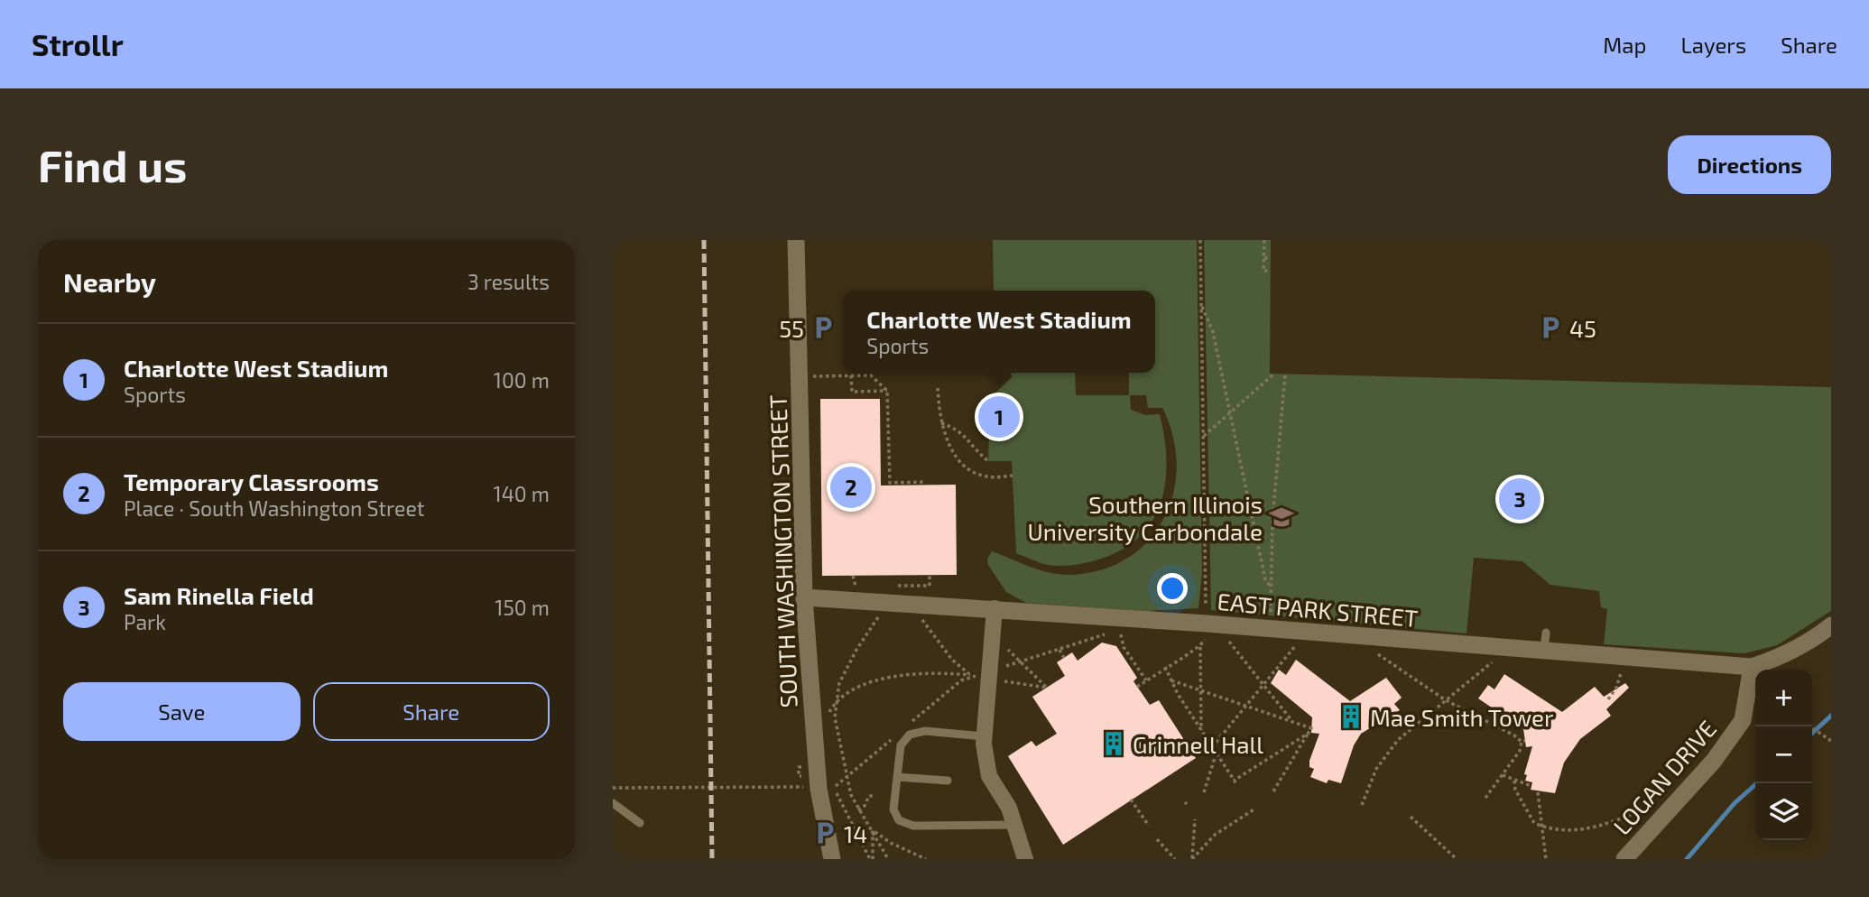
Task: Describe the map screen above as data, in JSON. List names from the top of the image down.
{
  "streets": {
    "street": ["SOUTH WASHINGTON STREET", "EAST PARK STREET", "LOGAN DRIVE"]
  },
  "crossings": [
    ["SOUTH WASHINGTON STREET", "EAST PARK STREET"],
    ["EAST PARK STREET", "LOGAN DRIVE"]
  ],
  "places": {
    "parking": ["55", "45", "14"],
    "school or university": ["Southern Illinois University Carbondale"],
    "building": ["Mae Smith Tower", "Grinnell Hall"]
  },
  "page": {
    "header": "Strollr",
    "nav": ["Map", "Layers", "Share"],
    "buttons": [
      "Directions",
      ["Save", "Share"]
    ],
    "title": "Find us",
    "heading": ["Nearby", "3 results"],
    "popup": ["Charlotte West Stadium", "Sports"],
    "list": [
      {
        "mark": "1",
        "name": "Charlotte West Stadium",
        "note": "Sports",
        "value": "100 m"
      },
      {
        "mark": "2",
        "name": "Temporary Classrooms",
        "note": "Place · South Washington Street",
        "value": "140 m"
      },
      {
        "mark": "3",
        "name": "Sam Rinella Field",
        "note": "Park",
        "value": "150 m"
      }
    ],
    "pins": ["1", "2", "3"],
    "map_buttons": ["+", "−"]
  }
}
